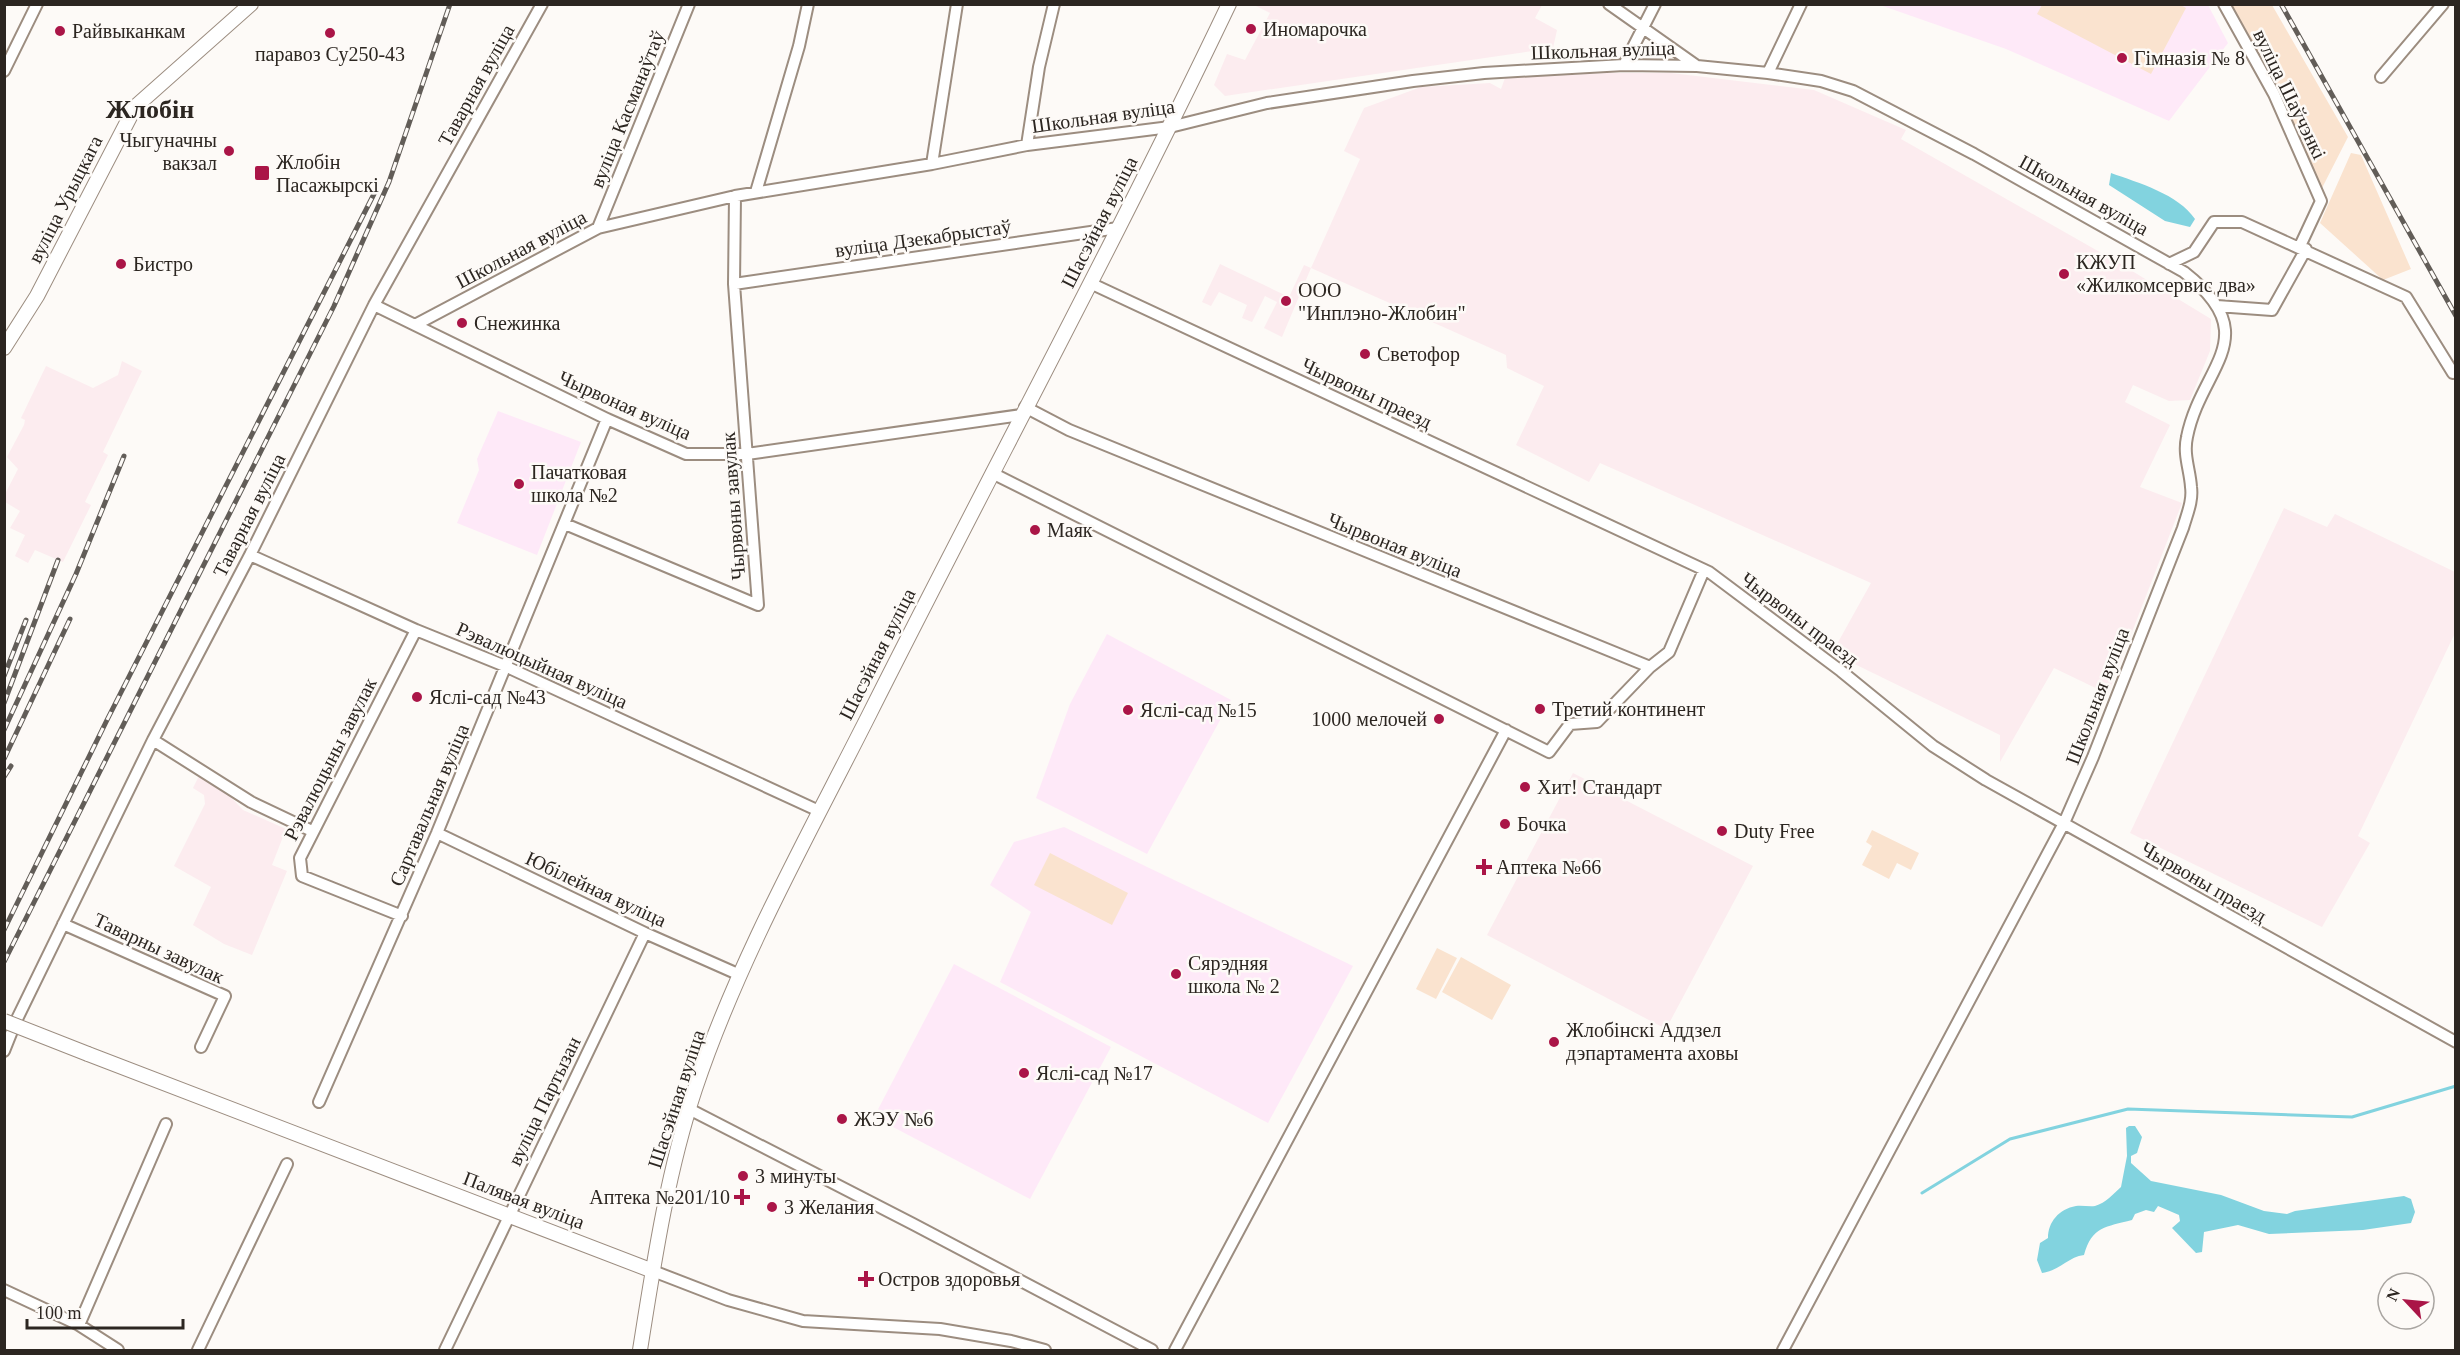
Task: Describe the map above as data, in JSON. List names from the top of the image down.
{
  "streets": {
    "main road": ["вуліца Урыцкага", "Шасэйная вуліца", "Палявая вуліца"],
    "street": [
      "Школьная вуліца",
      "Таварная вуліца",
      "вуліца Шаўчэнкі",
      "вуліца Касманаўтаў",
      "вуліца Дзекабрыстаў",
      "Чырвоны праезд",
      "Чырвоная вуліца",
      "Чырвоны завулак",
      "Рэвалюцыйная вуліца",
      "Рэвалюцыны завулак",
      "Сартавальная вуліца",
      "Юбілейная вуліца",
      "Таварны завулак",
      "вуліца Партызан"
    ]
  },
  "crossings": [
    ["Школьная вуліца", "вуліца Касманаўтаў"],
    ["Школьная вуліца", "Шасэйная вуліца"],
    ["Школьная вуліца", "Чырвоны праезд"],
    ["Школьная вуліца", "Чырвоная вуліца"],
    ["Школьная вуліца", "Чырвоны завулак"],
    ["Таварная вуліца", "Чырвоная вуліца"],
    ["Таварная вуліца", "Рэвалюцыйная вуліца"],
    ["Таварная вуліца", "Таварны завулак"],
    ["Шасэйная вуліца", "вуліца Дзекабрыстаў"],
    ["Шасэйная вуліца", "Чырвоны праезд"],
    ["Шасэйная вуліца", "Чырвоная вуліца"],
    ["Шасэйная вуліца", "Рэвалюцыйная вуліца"],
    ["Шасэйная вуліца", "Юбілейная вуліца"],
    ["Шасэйная вуліца", "Палявая вуліца"],
    ["вуліца Дзекабрыстаў", "Чырвоны завулак"],
    ["Чырвоная вуліца", "Чырвоны завулак"],
    ["Чырвоная вуліца", "Сартавальная вуліца"],
    ["Чырвоны завулак", "Сартавальная вуліца"],
    ["Рэвалюцыйная вуліца", "Рэвалюцыны завулак"],
    ["Рэвалюцыйная вуліца", "Сартавальная вуліца"],
    ["Рэвалюцыны завулак", "Сартавальная вуліца"],
    ["Сартавальная вуліца", "Юбілейная вуліца"],
    ["Юбілейная вуліца", "вуліца Партызан"],
    ["вуліца Партызан", "Палявая вуліца"]
  ],
  "districts": ["Жлобін"],
  "places": {
    "other": [
      "Иномарочка",
      "Райвыканкам",
      "паравоз Су250-43",
      "Гімназія № 8",
      "Чыгуначны вакзал",
      "Бистро",
      "КЖУП «Жилкомсервис два»",
      "ООО \"Инплэно-Жлобин\"",
      "Снежинка",
      "Светофор",
      "Пачатковая школа №2",
      "Маяк",
      "Яслі-сад №43",
      "Третий континент",
      "Яслі-сад №15",
      "1000 мелочей",
      "Хит! Стандарт",
      "Бочка",
      "Duty Free",
      "Сярэдняя школа № 2",
      "Жлобінскі Аддзел дэпартамента аховы",
      "Яслі-сад №17",
      "ЖЭУ №6",
      "3 минуты",
      "3 Желания"
    ],
    "transit": ["Жлобін Пасажырскі"],
    "health": ["Аптека №66", "Аптека №201/10", "Остров здоровья"]
  },
  "scale_bar": "100 m",
  "north": "top left"
}
